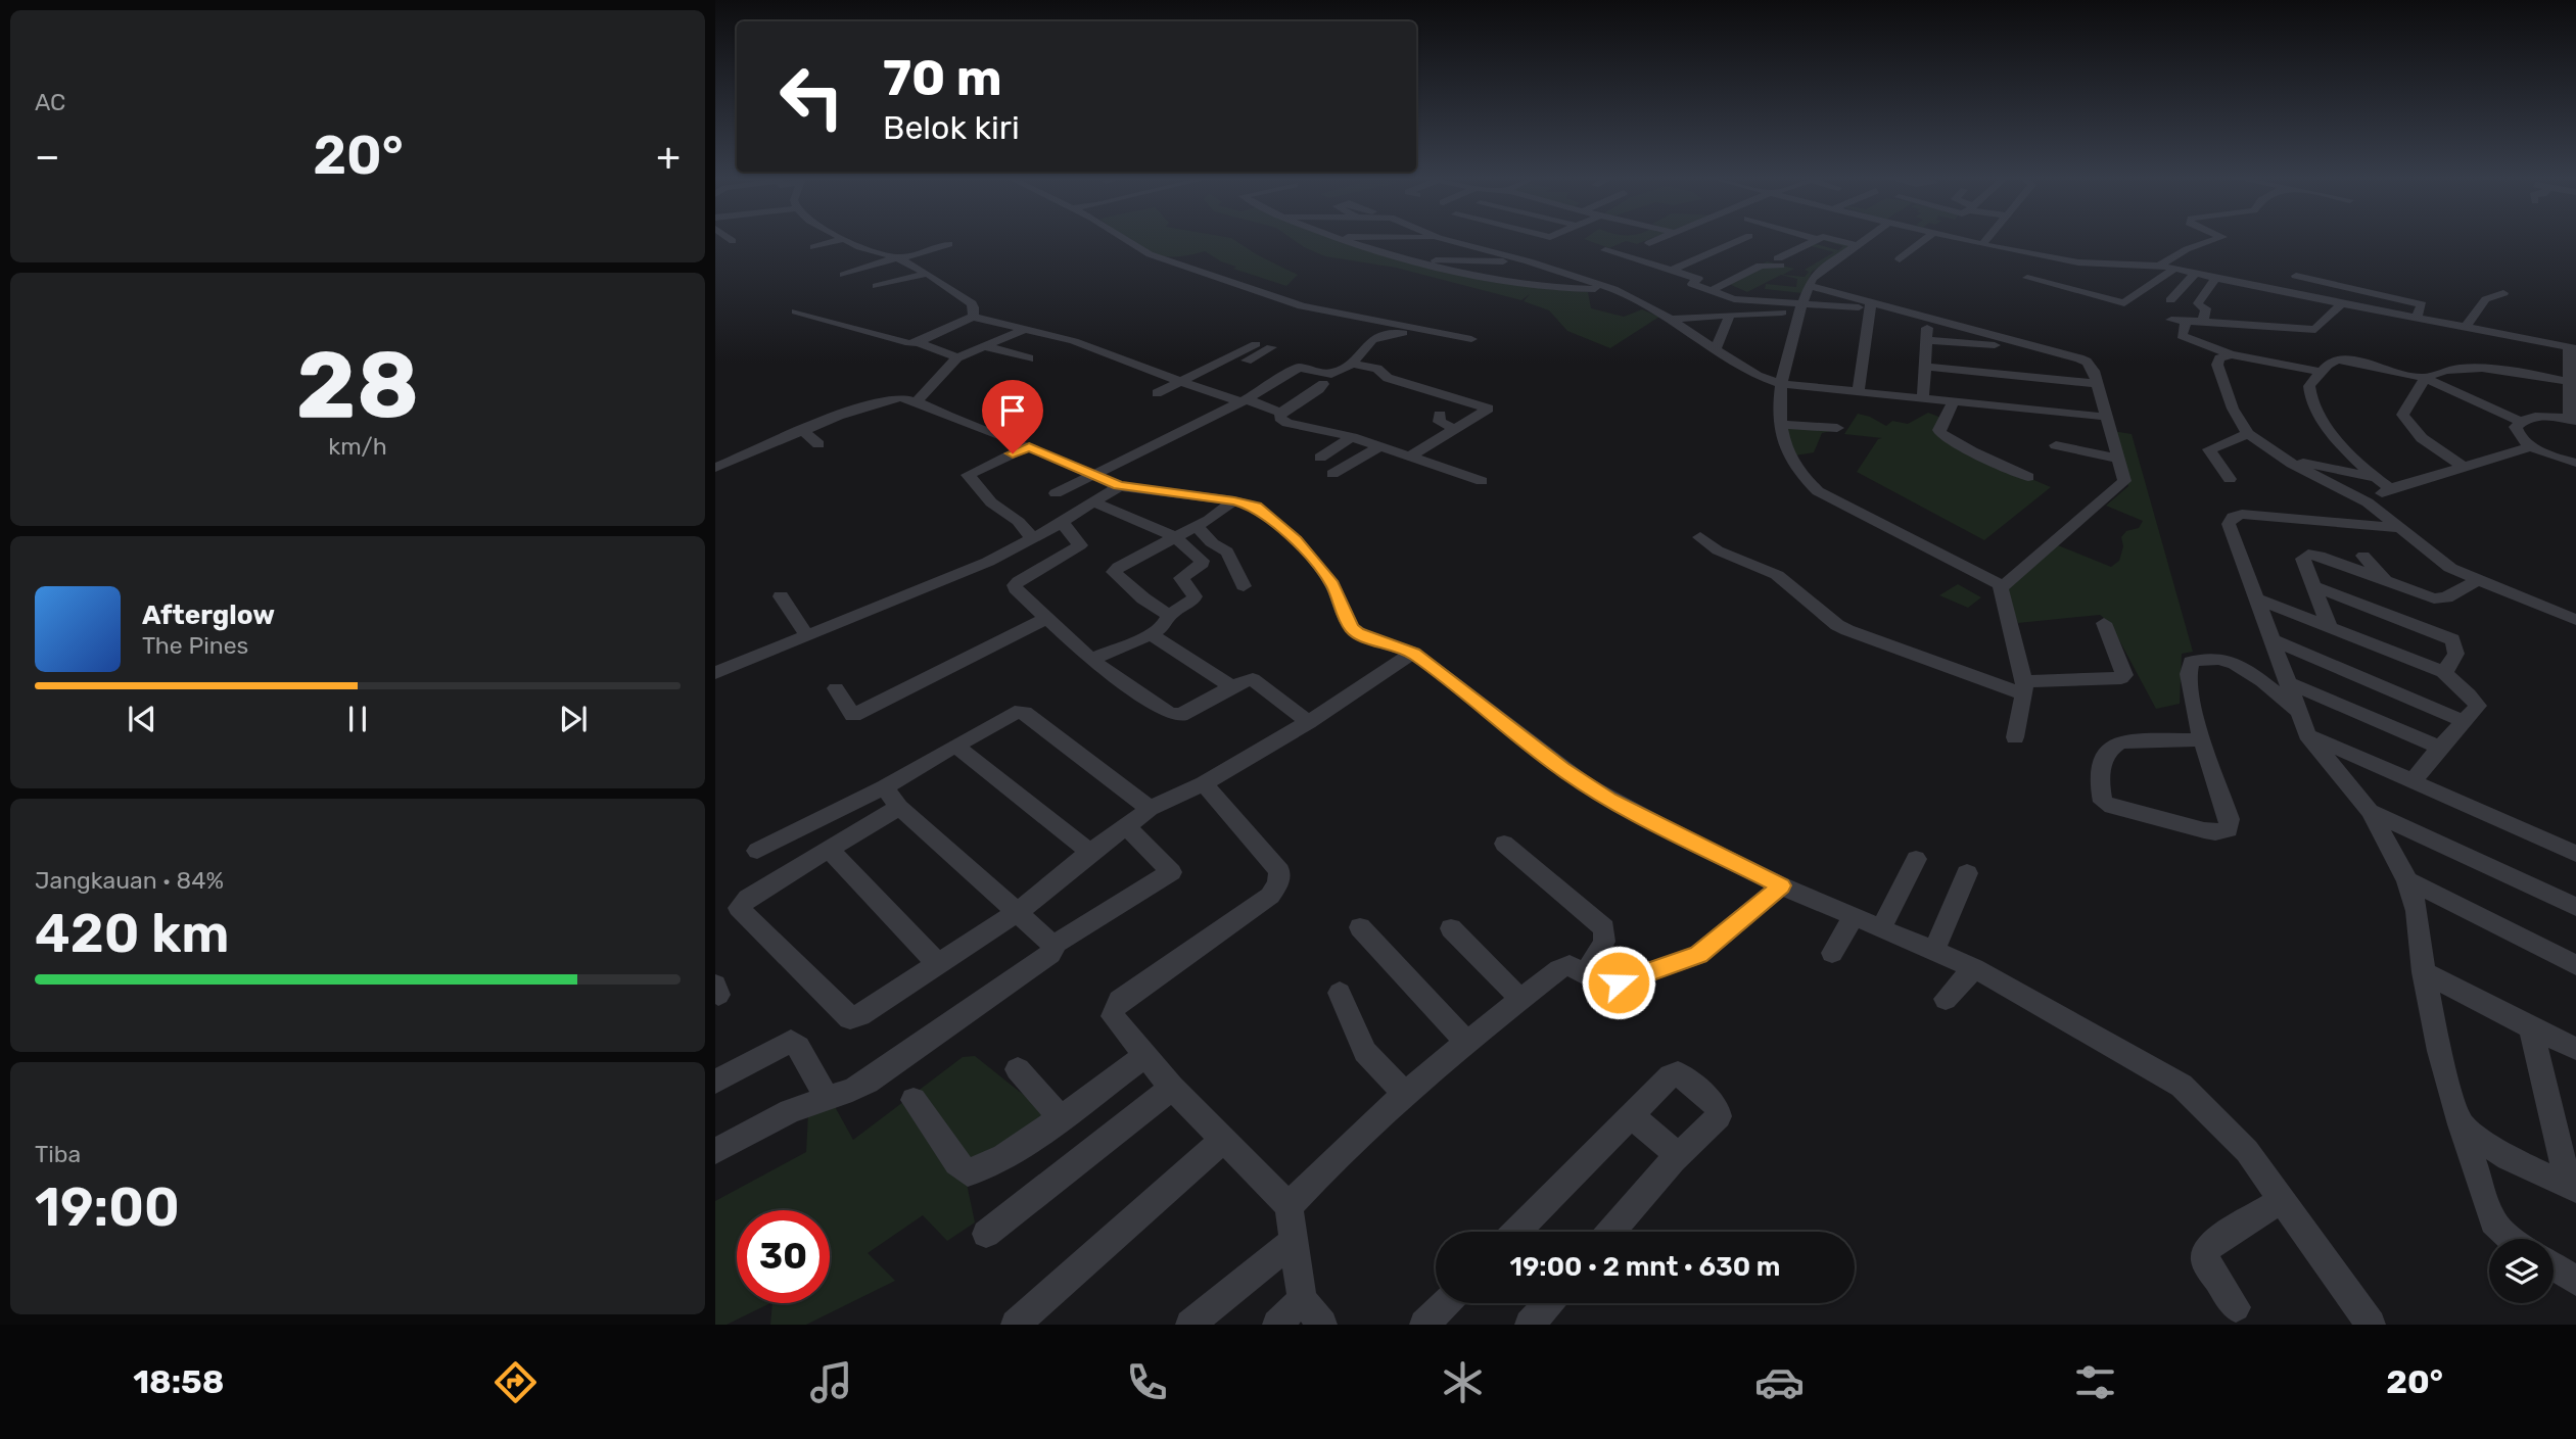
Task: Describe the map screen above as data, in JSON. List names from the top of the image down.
{
  "page": {
    "tile": [
      "AC",
      ["28", "km/h"],
      ["Jangkauan · 84%", "420 km"],
      ["Tiba", "19:00"]
    ],
    "turn": ["70 m", "Belok kiri"],
    "heat": ["−", "20°", "+"],
    "song": ["Afterglow", "The Pines"],
    "limit": "30",
    "trip": "19:00 · 2 mnt · 630 m",
    "tabs": ["18:58", "20°"]
  }
}
